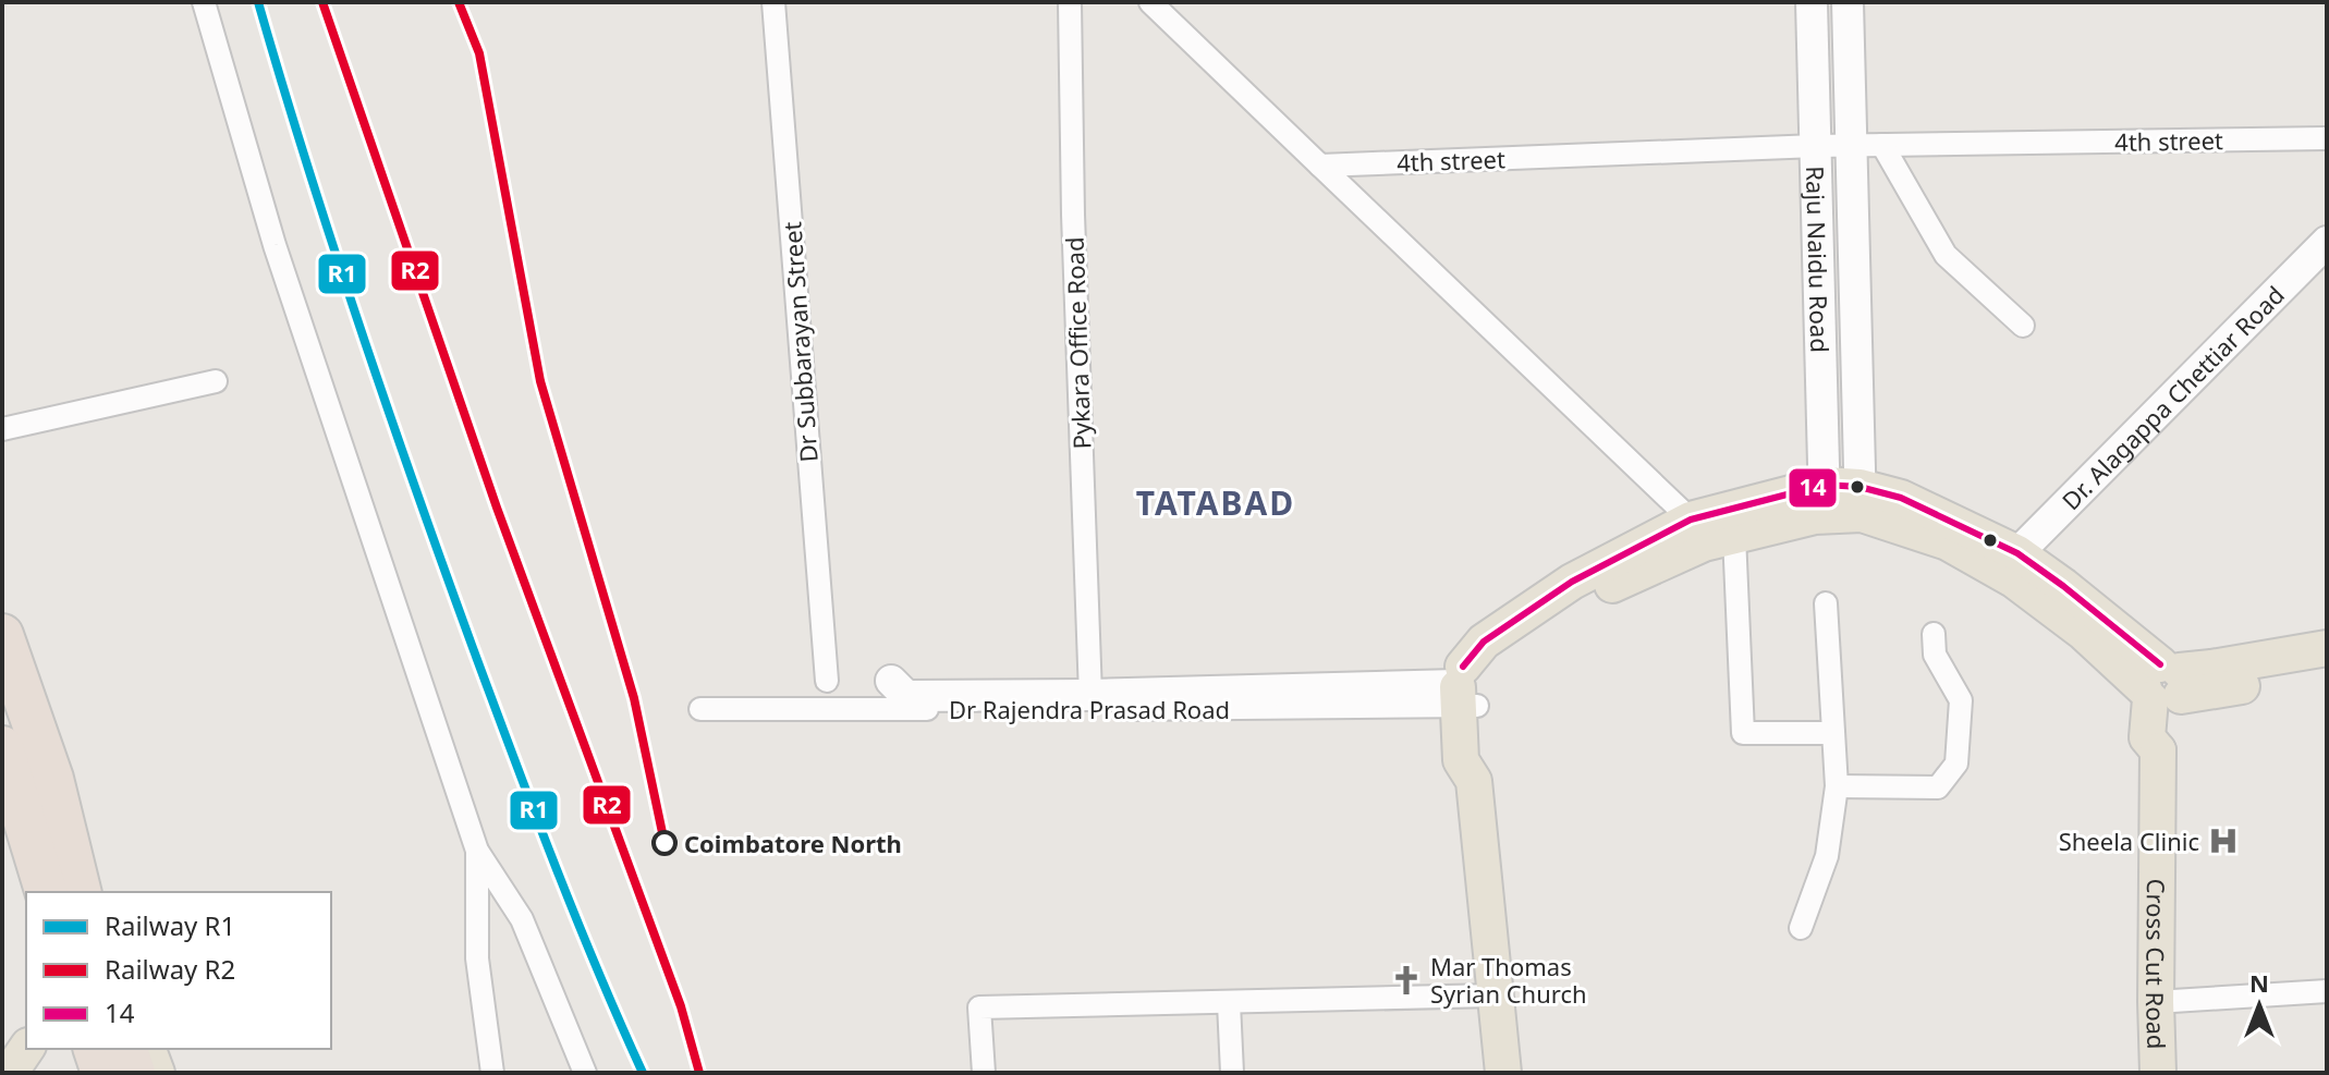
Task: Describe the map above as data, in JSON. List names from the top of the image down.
{
  "streets": {
    "main road": ["Cross Cut Road"],
    "street": [
      "4th street",
      "Raju Naidu Road",
      "Dr Subbarayan Street",
      "Pykara Office Road",
      "Dr. Alagappa Chettiar Road",
      "Dr Rajendra Prasad Road"
    ]
  },
  "crossings": [
    ["4th street", "Raju Naidu Road"]
  ],
  "districts": ["TATABAD"],
  "places": {
    "hospital": ["Sheela Clinic"],
    "other": ["Coimbatore North"],
    "church": ["Mar Thomas Syrian Church"]
  },
  "lines": ["rail line R1", "rail line R2", "transit line 14"],
  "legend": ["Railway R1", "Railway R2", "14"],
  "north": "top"
}
